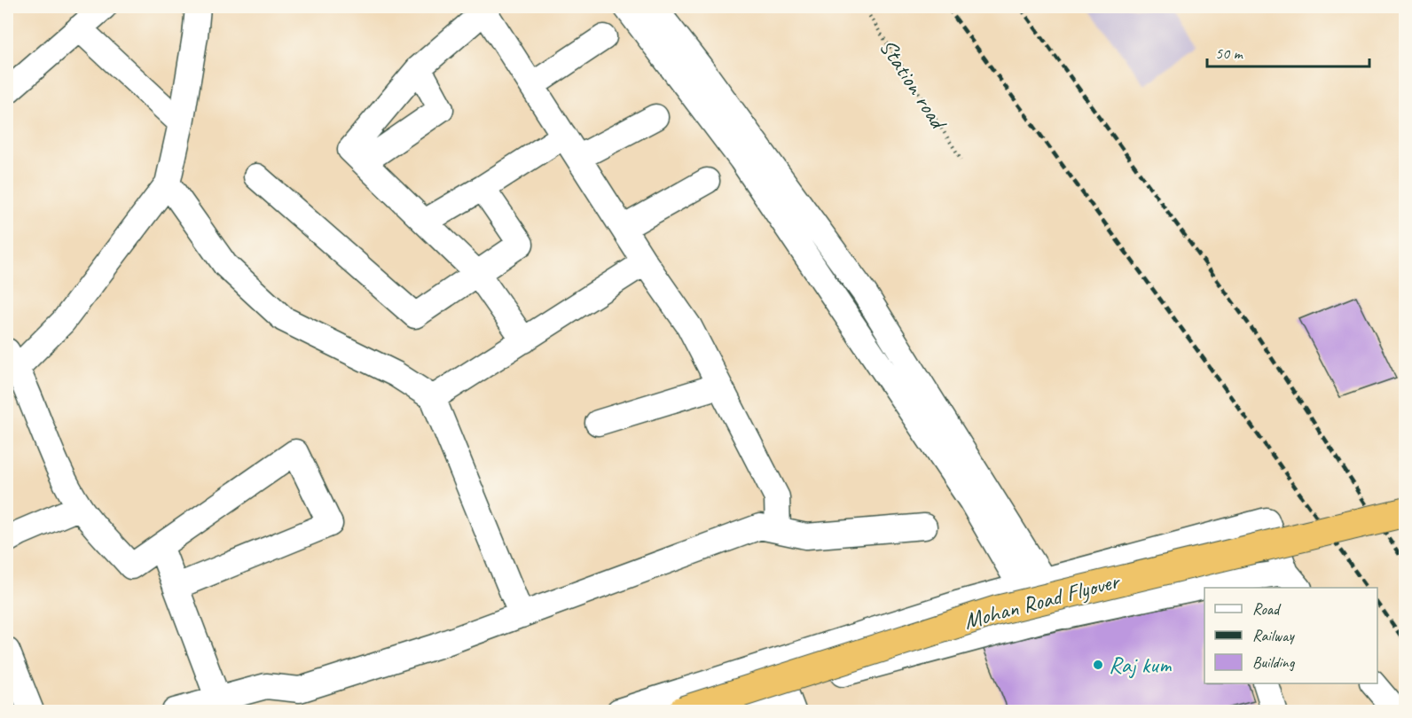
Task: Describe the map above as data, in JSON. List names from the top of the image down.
{
  "streets": {
    "main road": ["Mohan Road Flyover"],
    "path": ["Station road"]
  },
  "places": ["Raj kum"],
  "legend": ["Road", "Railway", "Building"],
  "scale_bar": "50 m"
}
